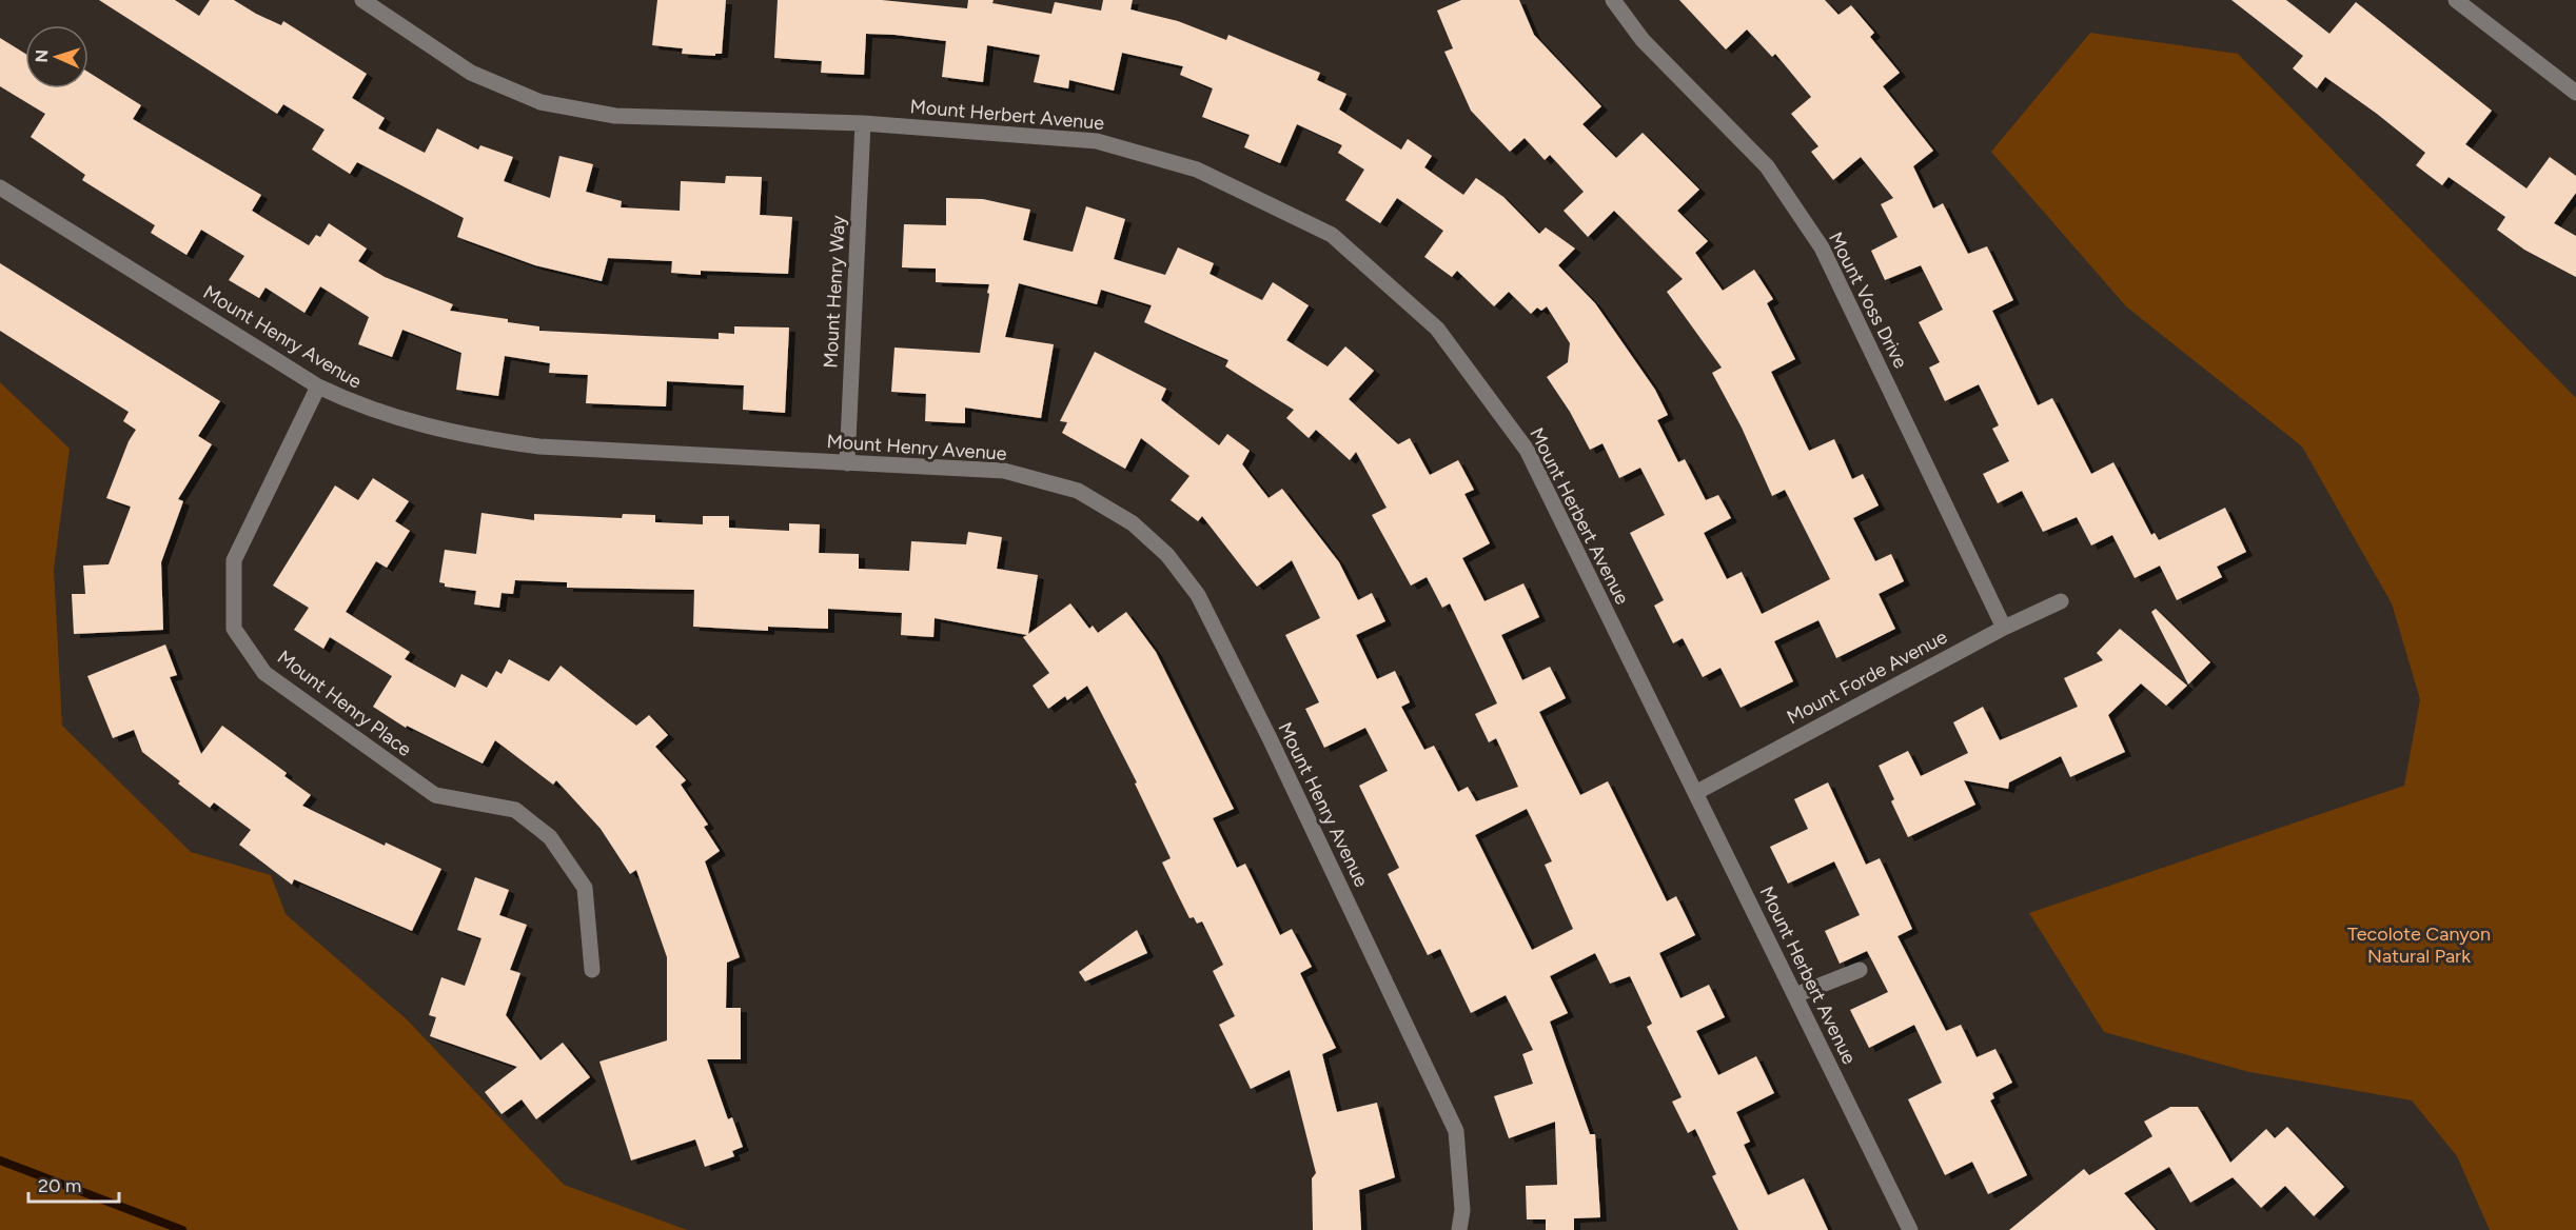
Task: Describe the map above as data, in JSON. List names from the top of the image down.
{
  "streets": {
    "street": [
      "Mount Herbert Avenue",
      "Mount Henry Way",
      "Mount Voss Drive",
      "Mount Henry Avenue",
      "Mount Forde Avenue",
      "Mount Henry Place"
    ]
  },
  "crossings": [
    ["Mount Herbert Avenue", "Mount Henry Way"],
    ["Mount Herbert Avenue", "Mount Forde Avenue"],
    ["Mount Henry Way", "Mount Henry Avenue"],
    ["Mount Voss Drive", "Mount Forde Avenue"],
    ["Mount Henry Avenue", "Mount Henry Place"]
  ],
  "parks": ["Tecolote Canyon Natural Park"],
  "scale_bar": "20 m",
  "north": "left"
}
